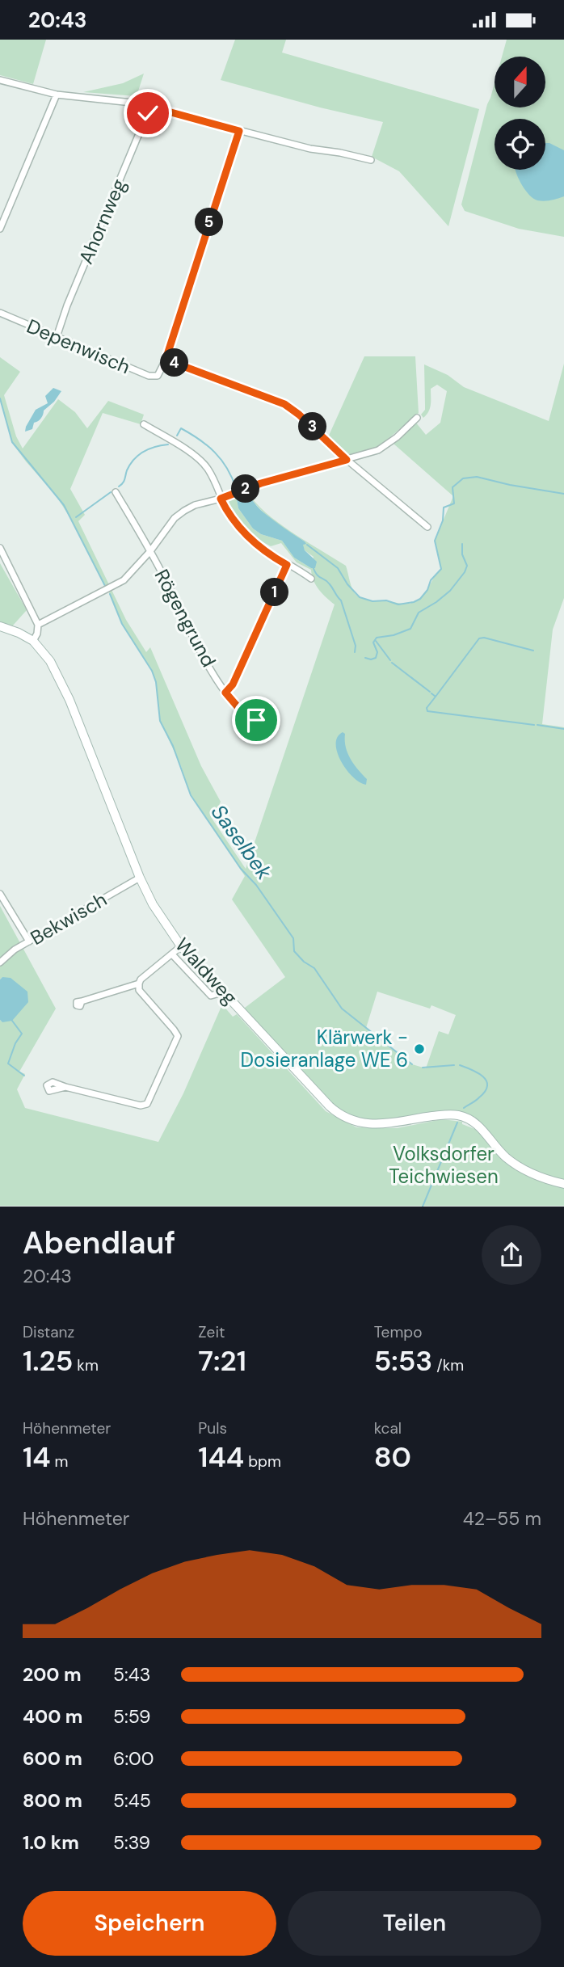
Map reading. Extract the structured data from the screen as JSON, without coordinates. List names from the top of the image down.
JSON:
{
  "streets": {
    "main road": ["Waldweg"],
    "street": [
      "Ahornweg",
      "Depenwisch",
      "Rögengrund",
      "Bekwisch"
    ]
  },
  "crossings": [
    ["Ahornweg", "Depenwisch"],
    ["Bekwisch", "Waldweg"]
  ],
  "water": ["Saselbek"],
  "parks": ["Volksdorfer Teichwiesen"],
  "places": ["Klärwerk - Dosieranlage WE 6"],
  "north": "top",
  "page": {
    "status": "20:43",
    "pins": [
      "5",
      "4",
      "3",
      "2",
      "1"
    ],
    "heading": ["Abendlauf", "20:43"],
    "stats": [
      ["Distanz", "1.25 km"],
      ["Zeit", "7:21"],
      ["Tempo", "5:53 /km"],
      ["Höhenmeter", "14 m"],
      ["Puls", "144 bpm"],
      ["kcal", "80"]
    ],
    "chart": ["Höhenmeter", "42–55 m"],
    "list": [
      {
        "name": "200 m",
        "note": "5:43"
      },
      {
        "name": "400 m",
        "note": "5:59"
      },
      {
        "name": "600 m",
        "note": "6:00"
      },
      {
        "name": "800 m",
        "note": "5:45"
      },
      {
        "name": "1.0 km",
        "note": "5:39"
      }
    ],
    "buttons": ["Speichern", "Teilen"]
  }
}
